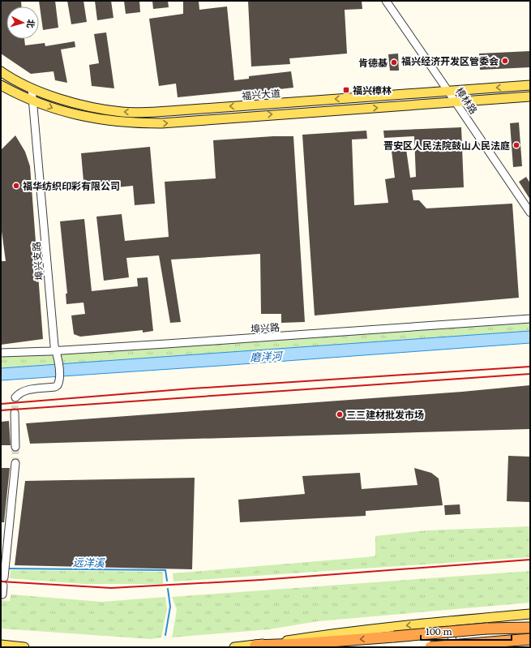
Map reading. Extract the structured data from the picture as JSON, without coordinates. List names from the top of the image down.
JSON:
{
  "streets": {
    "main road": ["福兴大道"],
    "street": ["樟林路", "埠兴支路", "埠兴路"]
  },
  "crossings": [
    ["福兴大道", "樟林路"],
    ["福兴大道", "埠兴支路"],
    ["埠兴支路", "埠兴路"]
  ],
  "water": ["磨洋河", "远洋溪"],
  "places": {
    "other": [
      "福兴经济开发区管委会",
      "肯德基",
      "晋安区人民法院鼓山人民法庭",
      "福华纺织印彩有限公司",
      "三三建材批发市场"
    ],
    "transit": ["福兴樟林"]
  },
  "scale_bar": "100 m",
  "north": "right"
}
